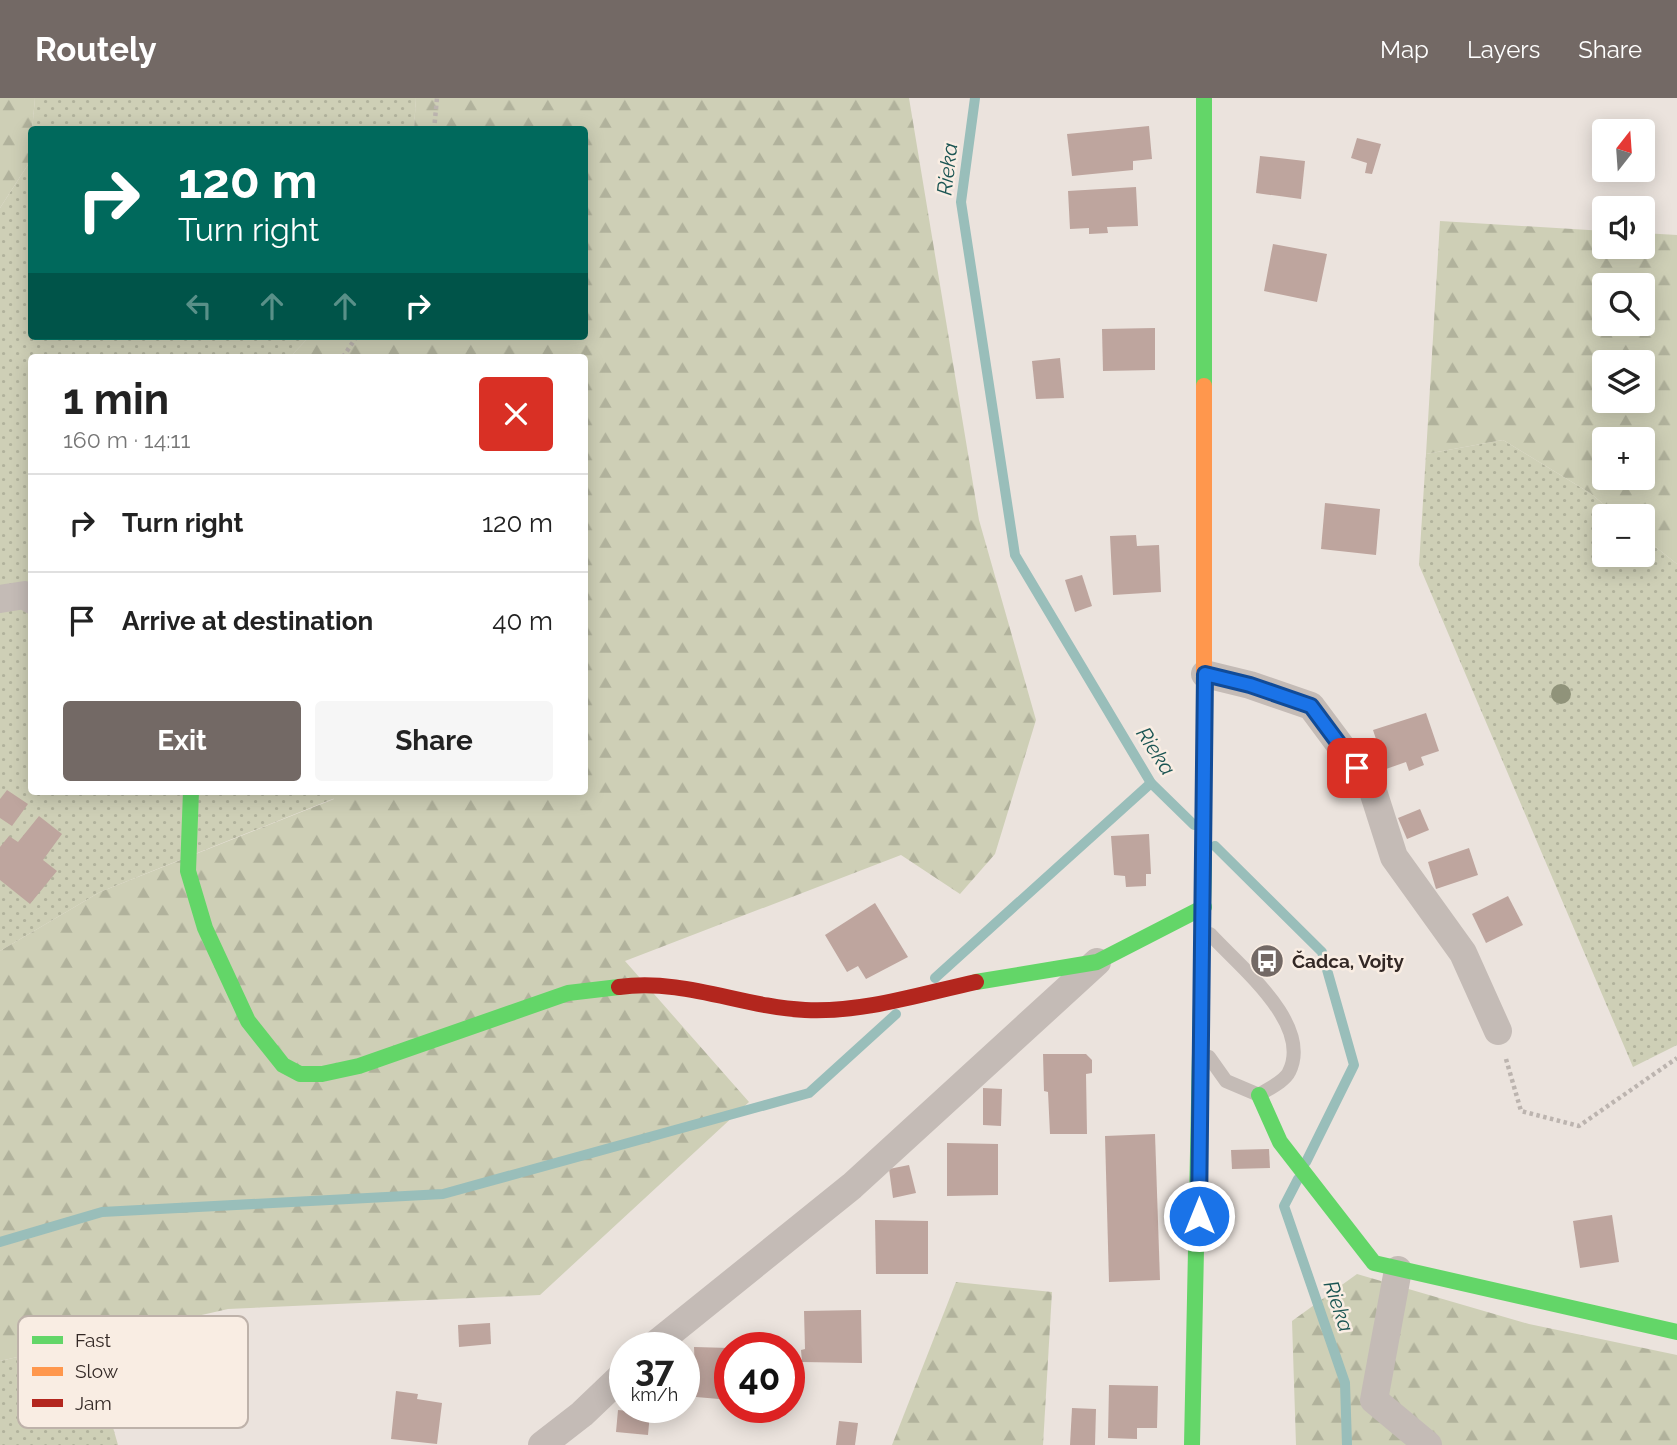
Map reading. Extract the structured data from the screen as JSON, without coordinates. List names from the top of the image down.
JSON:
{
  "water": ["Rieka"],
  "places": {
    "bus stop": ["Čadca, Vojty"]
  },
  "legend": ["Fast", "Slow", "Jam"],
  "north": "top",
  "page": {
    "header": "Routely",
    "nav": ["Map", "Layers", "Share"],
    "map_buttons": ["+", "−"],
    "turn": ["120 m", "Turn right"],
    "heading": ["1 min", "160 m · 14:11"],
    "list": [
      {
        "name": "Turn right",
        "value": "120 m"
      },
      {
        "name": "Arrive at destination",
        "value": "40 m"
      }
    ],
    "buttons": ["Exit", "Share"],
    "speed": "37 km/h",
    "limit": "40"
  }
}
